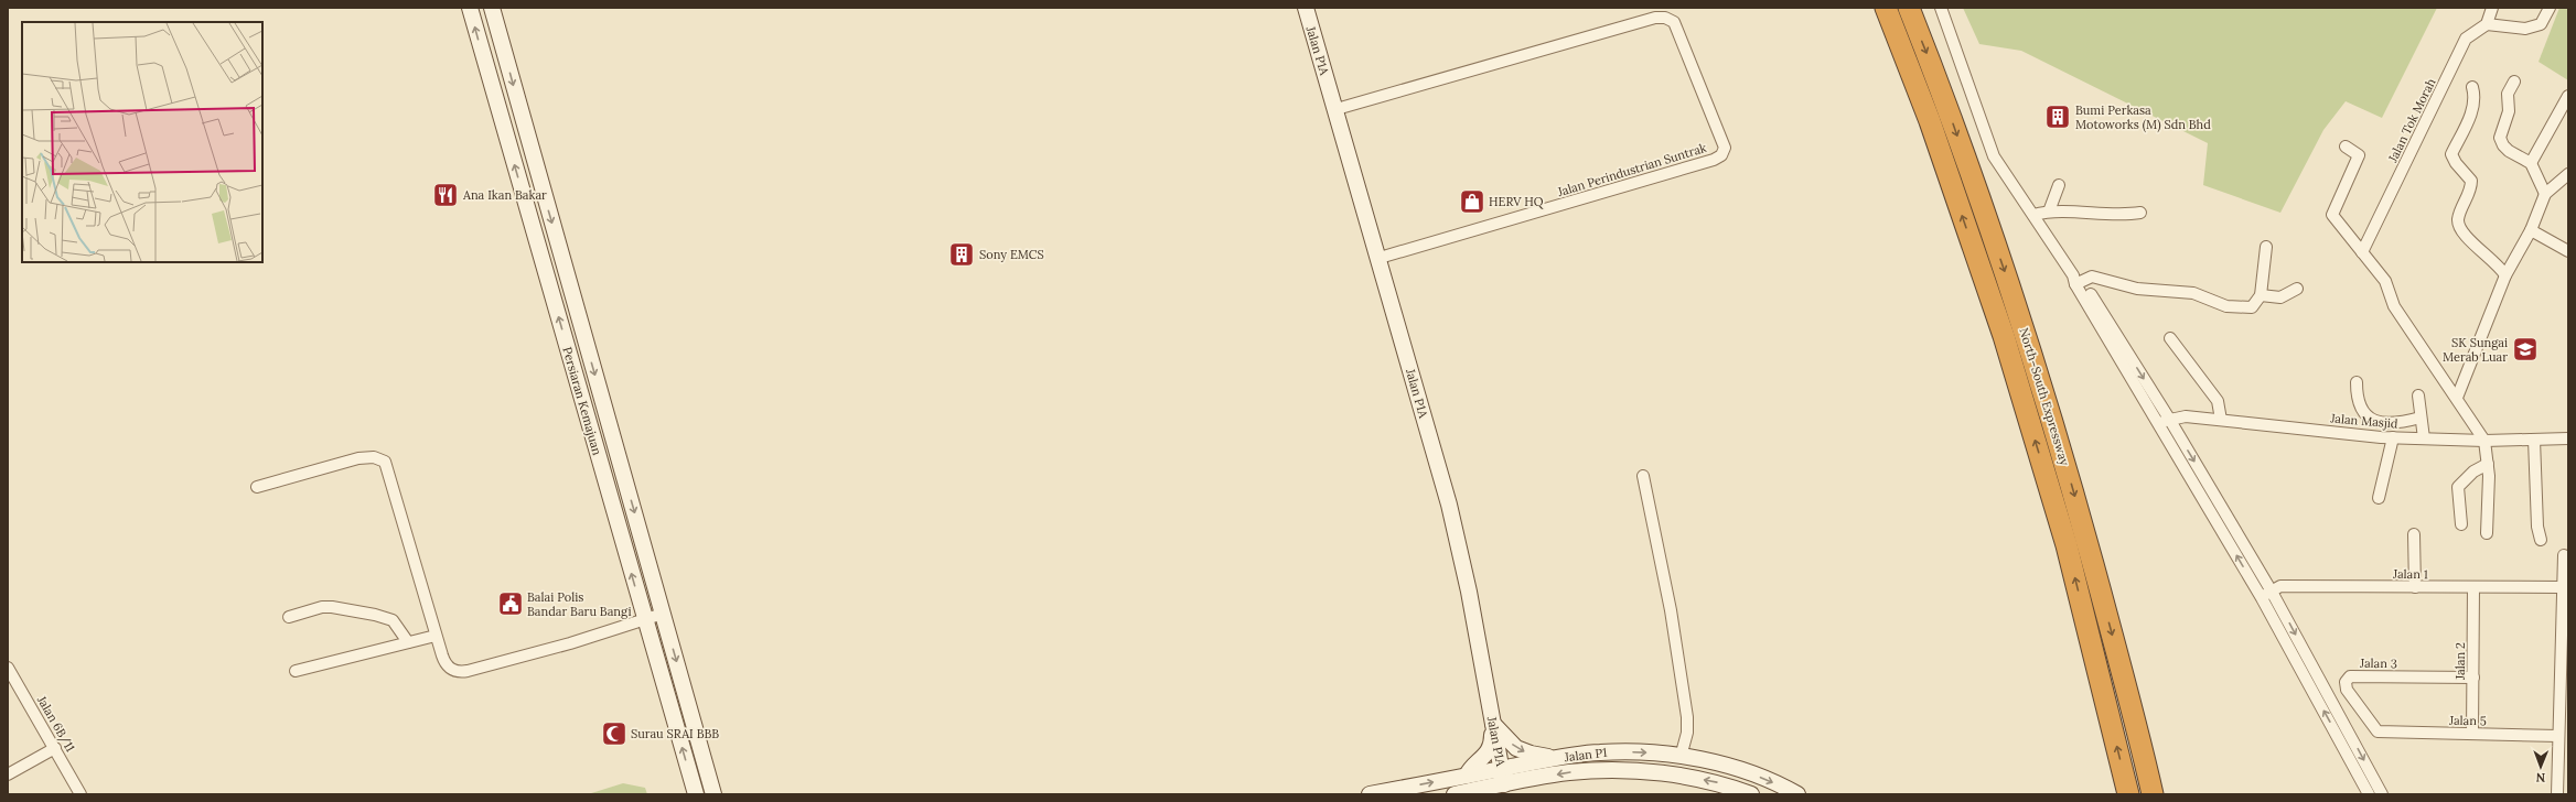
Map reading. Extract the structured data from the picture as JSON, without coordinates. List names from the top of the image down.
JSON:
{
  "streets": {
    "highway": ["North–South Expressway"],
    "main road": ["Jalan P1A", "Persiaran Kemajuan", "Jalan P1"],
    "street": [
      "Jalan Tok Morah",
      "Jalan Perindustrian Suntrak",
      "Jalan Masjid",
      "Jalan 1",
      "Jalan 2",
      "Jalan 3",
      "Jalan 5",
      "Jalan 6B/11"
    ]
  },
  "crossings": [
    ["Jalan P1A", "Jalan Perindustrian Suntrak"],
    ["Jalan P1A", "Jalan P1"],
    ["Jalan 1", "Jalan 2"],
    ["Jalan 2", "Jalan 3"],
    ["Jalan 2", "Jalan 5"],
    ["Jalan 3", "Jalan 5"]
  ],
  "places": {
    "building": ["Bumi Perkasa Motoworks (M) Sdn Bhd", "Sony EMCS"],
    "restaurant": ["Ana Ikan Bakar"],
    "shop": ["HERV HQ"],
    "school or university": ["SK Sungai Merab Luar"],
    "public building": ["Balai Polis Bandar Baru Bangi"],
    "mosque": ["Surau SRAI BBB"]
  },
  "north": "bottom"
}
